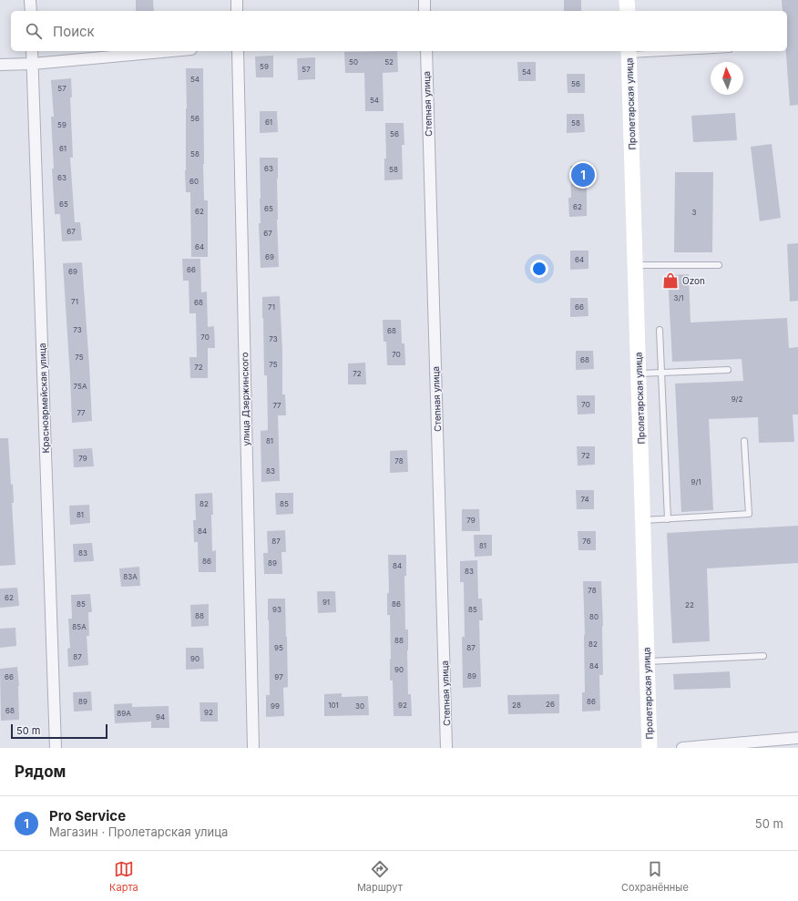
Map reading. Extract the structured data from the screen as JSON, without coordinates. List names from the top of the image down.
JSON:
{
  "streets": {
    "main road": ["Пролетарская улица"],
    "street": ["Степная улица", "Красноармейская улица", "улица Дзержинского"]
  },
  "places": {
    "shop": ["Ozon"]
  },
  "house_numbers": [
    "50",
    "52",
    "59",
    "57",
    "54",
    "54",
    "56",
    "57",
    "54",
    "56",
    "61",
    "58",
    "59",
    "56",
    "61",
    "58",
    "63",
    "58",
    "63",
    "60",
    "65",
    "62",
    "65",
    "62",
    "3",
    "67",
    "67",
    "64",
    "69",
    "64",
    "66",
    "69",
    "3/1",
    "71",
    "68",
    "71",
    "66",
    "73",
    "68",
    "70",
    "73",
    "70",
    "75",
    "68",
    "75",
    "72",
    "72",
    "75А",
    "9/2",
    "70",
    "77",
    "77",
    "81",
    "72",
    "79",
    "78",
    "83",
    "9/1",
    "74",
    "82",
    "85",
    "81",
    "79",
    "84",
    "87",
    "76",
    "81",
    "83",
    "86",
    "89",
    "84",
    "83",
    "83А",
    "78",
    "62",
    "91",
    "85",
    "86",
    "22",
    "93",
    "85",
    "88",
    "80",
    "85А",
    "88",
    "82",
    "95",
    "87",
    "87",
    "90",
    "84",
    "90",
    "89",
    "66",
    "97",
    "89",
    "86",
    "26",
    "101",
    "92",
    "28",
    "99",
    "30",
    "68",
    "92",
    "89А",
    "94"
  ],
  "scale_bar": "50 m",
  "north": "top",
  "page": {
    "search": "Поиск",
    "pins": "1",
    "scale": "50 m",
    "heading": "Рядом",
    "list": [
      {
        "mark": "1",
        "name": "Pro Service",
        "note": "Магазин · Пролетарская улица",
        "value": "50 m"
      }
    ],
    "nav": ["Карта", "Маршрут", "Сохранённые"]
  }
}
